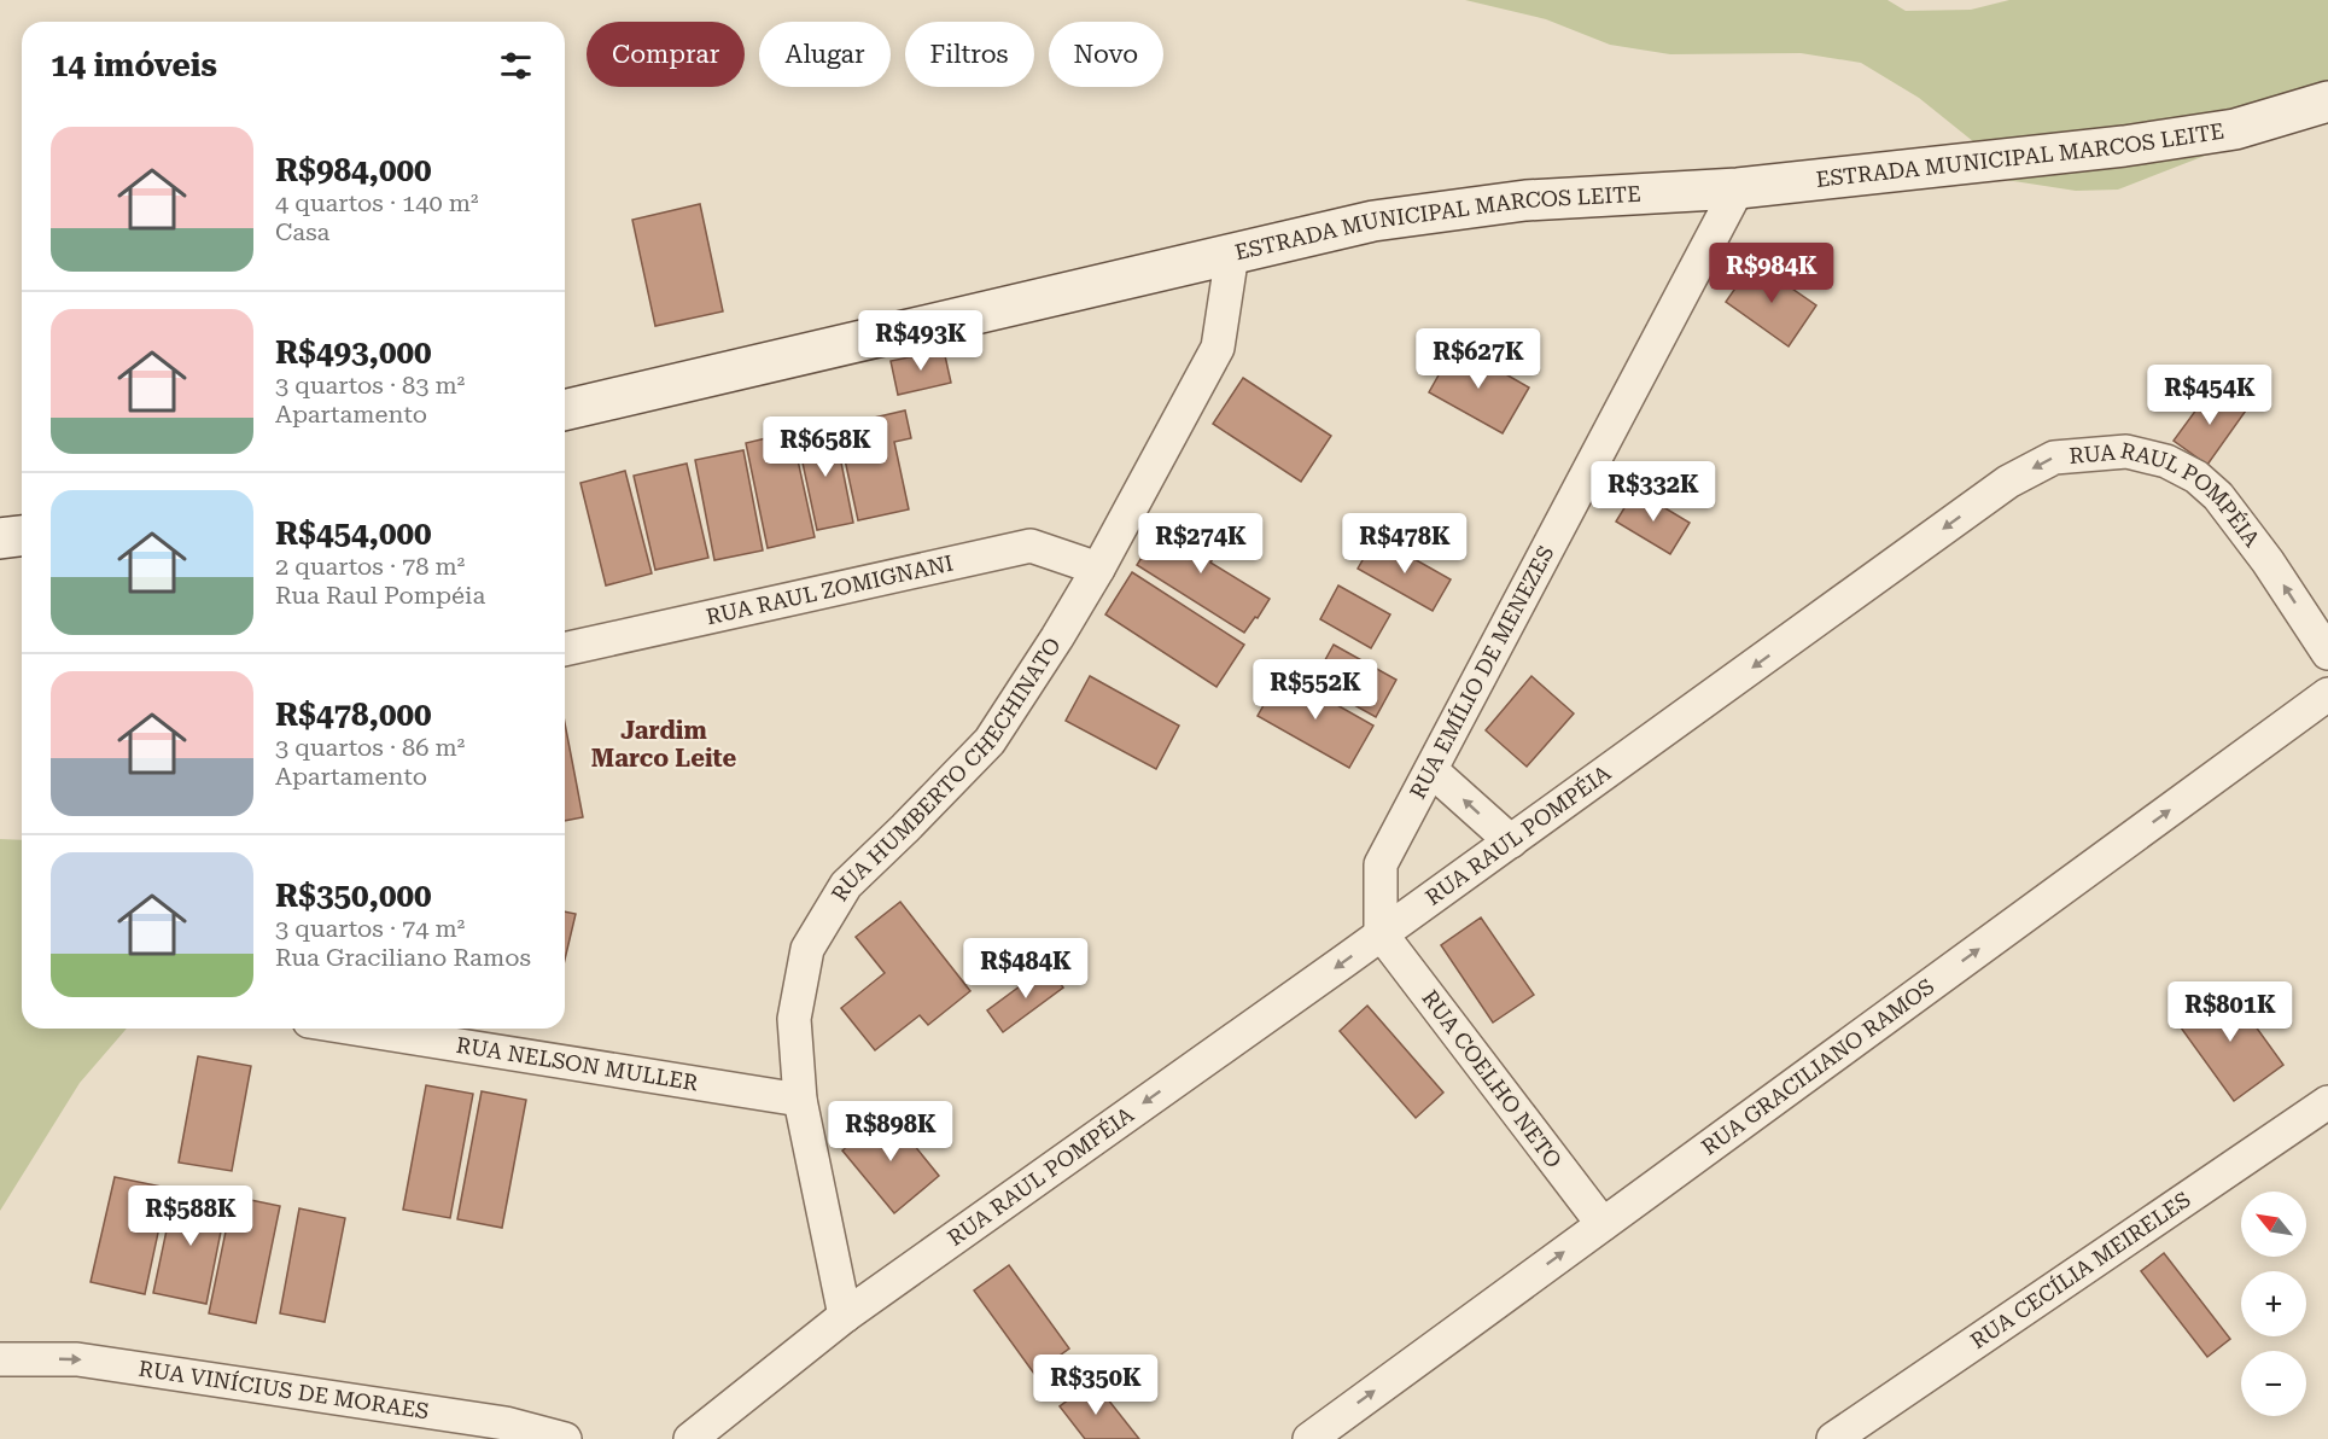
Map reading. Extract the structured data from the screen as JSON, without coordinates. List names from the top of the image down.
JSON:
{
  "streets": {
    "street": [
      "ESTRADA MUNICIPAL MARCOS LEITE",
      "RUA RAUL POMPÉIA",
      "RUA RAUL ZOMIGNANI",
      "RUA EMÍLIO DE MENEZES",
      "RUA HUMBERTO CHECHINATO",
      "RUA NELSON MULLER",
      "RUA GRACILIANO RAMOS",
      "RUA COELHO NETO",
      "RUA CECÍLIA MEIRELES",
      "RUA VINÍCIUS DE MORAES"
    ]
  },
  "crossings": [
    ["ESTRADA MUNICIPAL MARCOS LEITE", "RUA EMÍLIO DE MENEZES"],
    ["ESTRADA MUNICIPAL MARCOS LEITE", "RUA HUMBERTO CHECHINATO"],
    ["RUA RAUL POMPÉIA", "RUA EMÍLIO DE MENEZES"],
    ["RUA RAUL POMPÉIA", "RUA HUMBERTO CHECHINATO"],
    ["RUA RAUL POMPÉIA", "RUA COELHO NETO"],
    ["RUA RAUL ZOMIGNANI", "RUA HUMBERTO CHECHINATO"],
    ["RUA EMÍLIO DE MENEZES", "RUA COELHO NETO"],
    ["RUA HUMBERTO CHECHINATO", "RUA NELSON MULLER"],
    ["RUA GRACILIANO RAMOS", "RUA COELHO NETO"]
  ],
  "one_way": ["RUA RAUL POMPÉIA", "RUA GRACILIANO RAMOS", "RUA VINÍCIUS DE MORAES"],
  "districts": ["Jardim Marco Leite"],
  "north": "top left",
  "page": {
    "chip": [
      "Comprar",
      "Alugar",
      "Filtros",
      "Novo"
    ],
    "heading": "14 imóveis",
    "list": [
      {
        "name": "R$984,000",
        "note": "4 quartos · 140 m² · Casa"
      },
      {
        "name": "R$493,000",
        "note": "3 quartos · 83 m² · Apartamento"
      },
      {
        "name": "R$454,000",
        "note": "2 quartos · 78 m² · Rua Raul Pompéia"
      },
      {
        "name": "R$478,000",
        "note": "3 quartos · 86 m² · Apartamento"
      },
      {
        "name": "R$350,000",
        "note": "3 quartos · 74 m² · Rua Graciliano Ramos"
      }
    ],
    "price": [
      "R$984K",
      "R$493K",
      "R$627K",
      "R$454K",
      "R$658K",
      "R$332K",
      "R$274K",
      "R$478K",
      "R$552K",
      "R$484K",
      "R$801K",
      "R$898K",
      "R$588K",
      "R$350K"
    ],
    "map_buttons": ["+", "−"]
  }
}
